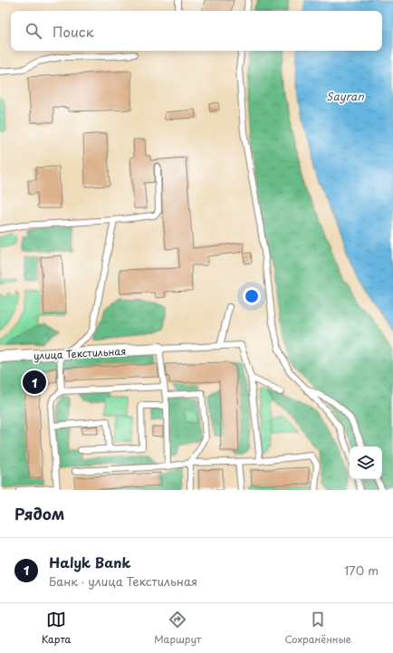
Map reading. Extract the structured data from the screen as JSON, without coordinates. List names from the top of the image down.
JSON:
{
  "streets": {
    "street": ["улица Текстильная"]
  },
  "water": ["Sayran"],
  "page": {
    "search": "Поиск",
    "pins": "1",
    "heading": "Рядом",
    "list": [
      {
        "mark": "1",
        "name": "Halyk Bank",
        "note": "Банк · улица Текстильная",
        "value": "170 m"
      }
    ],
    "nav": ["Карта", "Маршрут", "Сохранённые"]
  }
}
